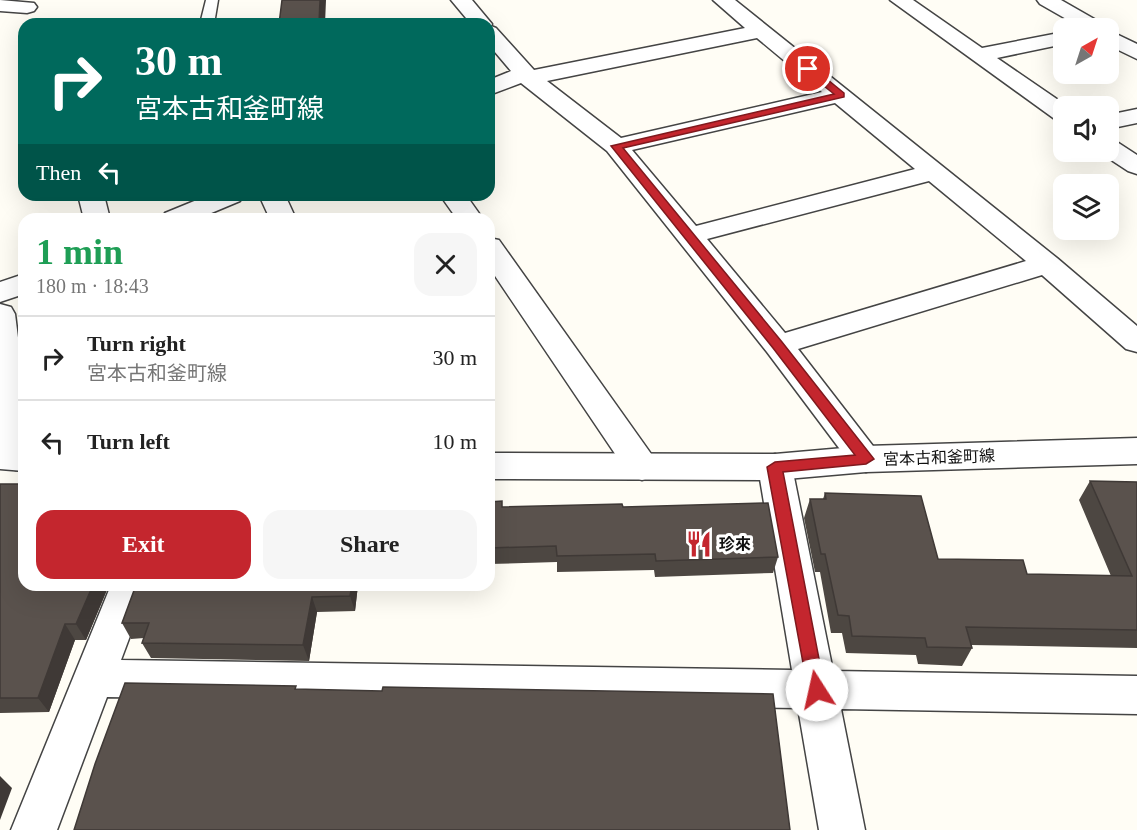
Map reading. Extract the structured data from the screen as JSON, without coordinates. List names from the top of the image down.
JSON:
{
  "streets": {
    "street": ["宮本古和釜町線"]
  },
  "places": {
    "restaurant": ["珍來"]
  },
  "north": "top right",
  "page": {
    "turn": ["30 m", "宮本古和釜町線"],
    "then": "Then",
    "heading": ["1 min", "180 m · 18:43"],
    "list": [
      {
        "name": "Turn right",
        "note": "宮本古和釜町線",
        "value": "30 m"
      },
      {
        "name": "Turn left",
        "value": "10 m"
      }
    ],
    "buttons": ["Exit", "Share"]
  }
}
